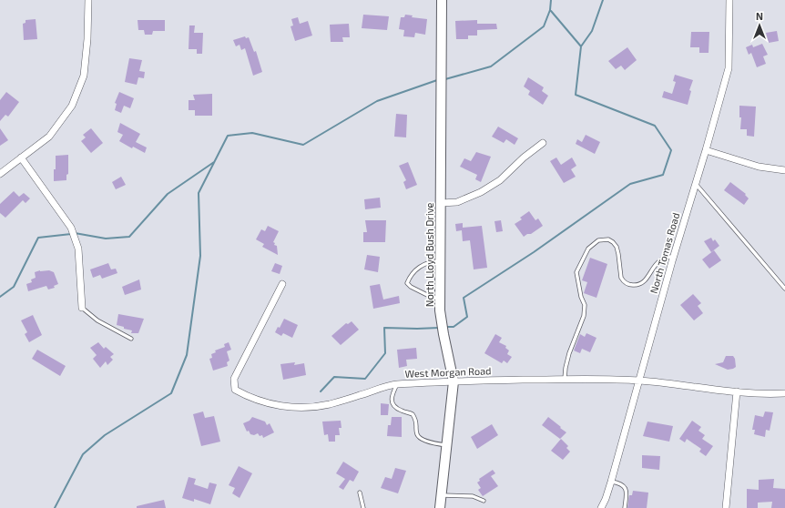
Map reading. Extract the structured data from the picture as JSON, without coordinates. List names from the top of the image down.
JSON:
{
  "streets": {
    "street": ["North Tomas Road", "North Lloyd Bush Drive", "West Morgan Road"]
  },
  "crossings": [
    ["North Tomas Road", "West Morgan Road"],
    ["North Lloyd Bush Drive", "West Morgan Road"]
  ],
  "north": "top"
}
